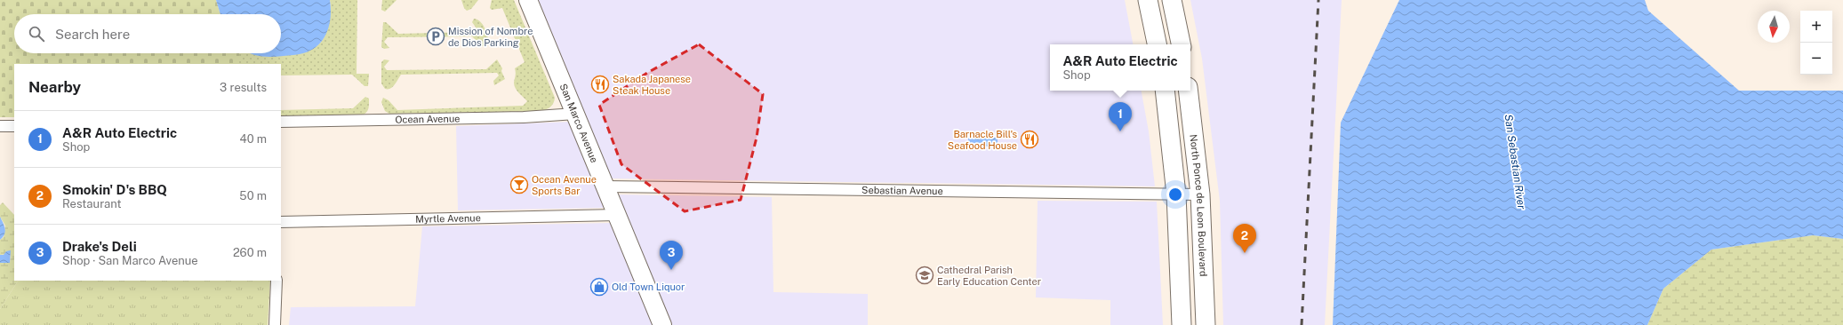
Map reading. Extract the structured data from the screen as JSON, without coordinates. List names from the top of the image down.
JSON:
{
  "streets": {
    "highway": ["North Ponce de Leon Boulevard"],
    "main road": ["San Marco Avenue"],
    "street": ["Ocean Avenue", "Sebastian Avenue", "Myrtle Avenue"]
  },
  "crossings": [
    ["Ocean Avenue", "San Marco Avenue"],
    ["San Marco Avenue", "Sebastian Avenue"],
    ["San Marco Avenue", "Myrtle Avenue"],
    ["Sebastian Avenue", "North Ponce de Leon Boulevard"]
  ],
  "water": ["San Sebastian River"],
  "places": {
    "parking": ["Mission of Nombre de Dios Parking"],
    "restaurant": ["Sakada Japanese Steak House", "Barnacle Bill's Seafood House"],
    "bar": ["Ocean Avenue Sports Bar"],
    "school or university": ["Cathedral Parish Early Education Center"],
    "shop": ["Old Town Liquor"]
  },
  "north": "bottom",
  "page": {
    "map_buttons": ["+", "−"],
    "search": "Search here",
    "popup": ["A&R Auto Electric", "Shop"],
    "heading": ["Nearby", "3 results"],
    "pins": ["1", "2", "3"],
    "list": [
      {
        "mark": "1",
        "name": "A&R Auto Electric",
        "note": "Shop",
        "value": "40 m"
      },
      {
        "mark": "2",
        "name": "Smokin' D's BBQ",
        "note": "Restaurant",
        "value": "50 m"
      },
      {
        "mark": "3",
        "name": "Drake's Deli",
        "note": "Shop · San Marco Avenue",
        "value": "260 m"
      }
    ]
  }
}
